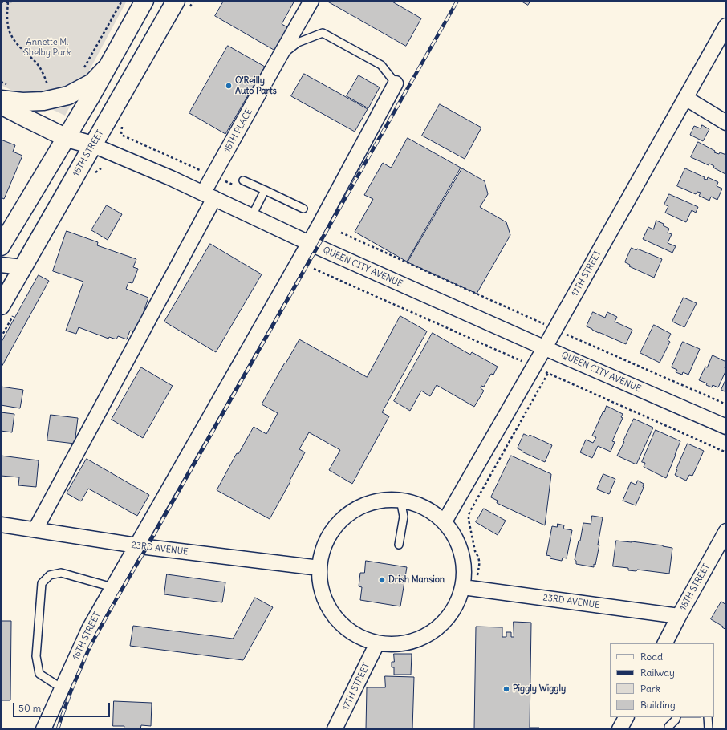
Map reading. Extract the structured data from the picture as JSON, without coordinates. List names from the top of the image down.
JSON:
{
  "streets": {
    "main road": ["15TH STREET", "QUEEN CITY AVENUE"],
    "street": [
      "15TH PLACE",
      "17TH STREET",
      "23RD AVENUE",
      "18TH STREET",
      "16TH STREET"
    ]
  },
  "crossings": [
    ["15TH PLACE", "QUEEN CITY AVENUE"],
    ["15TH PLACE", "23RD AVENUE"],
    ["15TH STREET", "QUEEN CITY AVENUE"],
    ["QUEEN CITY AVENUE", "17TH STREET"],
    ["QUEEN CITY AVENUE", "16TH STREET"],
    ["23RD AVENUE", "18TH STREET"],
    ["23RD AVENUE", "16TH STREET"]
  ],
  "parks": ["Annette M. Shelby Park"],
  "places": ["O'Reilly Auto Parts", "Drish Mansion", "Piggly Wiggly"],
  "legend": [
    "Road",
    "Railway",
    "Park",
    "Building"
  ],
  "scale_bar": "50 m"
}
